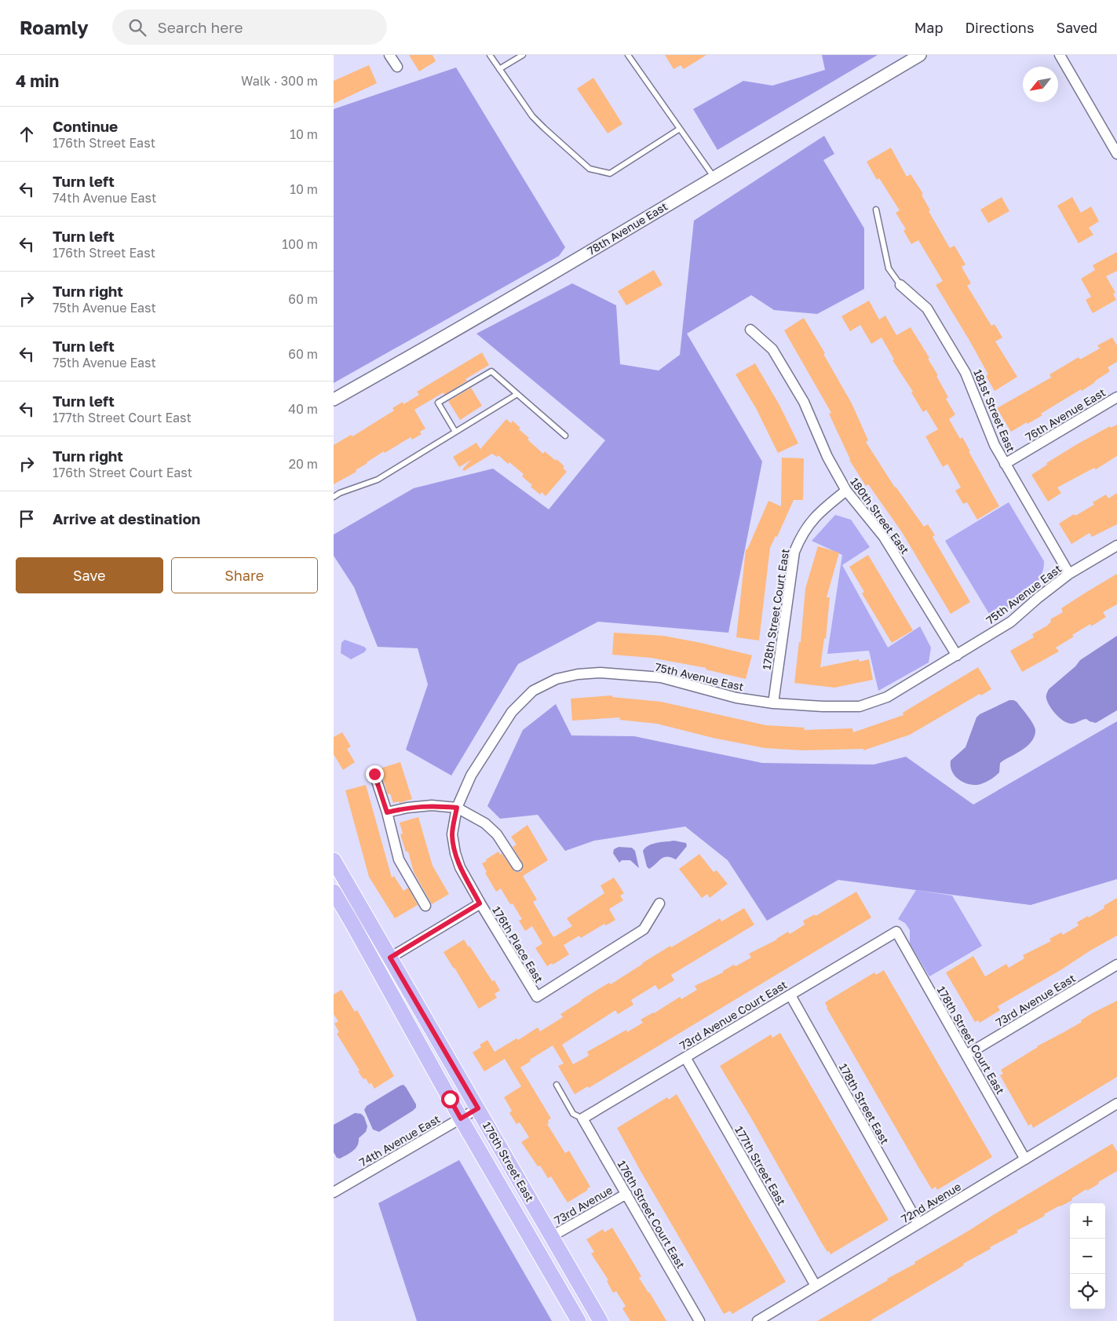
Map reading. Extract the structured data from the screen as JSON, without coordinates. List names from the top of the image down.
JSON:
{
  "streets": {
    "main road": ["176th Street East"],
    "street": [
      "78th Avenue East",
      "181st Street East",
      "76th Avenue East",
      "180th Street East",
      "75th Avenue East",
      "178th Street Court East",
      "176th Place East",
      "73rd Avenue East",
      "73rd Avenue Court East",
      "178th Street East",
      "74th Avenue East",
      "177th Street East",
      "72nd Avenue",
      "73rd Avenue",
      "176th Street Court East"
    ]
  },
  "crossings": [
    ["181st Street East", "76th Avenue East"],
    ["181st Street East", "75th Avenue East"],
    ["180th Street East", "75th Avenue East"],
    ["180th Street East", "178th Street Court East"],
    ["75th Avenue East", "178th Street Court East"],
    ["75th Avenue East", "176th Place East"],
    ["178th Street Court East", "73rd Avenue East"],
    ["178th Street Court East", "73rd Avenue Court East"],
    ["178th Street Court East", "72nd Avenue"],
    ["73rd Avenue Court East", "178th Street East"],
    ["73rd Avenue Court East", "177th Street East"],
    ["73rd Avenue Court East", "176th Street Court East"],
    ["178th Street East", "72nd Avenue"],
    ["74th Avenue East", "176th Street East"],
    ["176th Street East", "73rd Avenue"],
    ["177th Street East", "72nd Avenue"],
    ["73rd Avenue", "176th Street Court East"]
  ],
  "north": "bottom left",
  "page": {
    "header": "Roamly",
    "search": "Search here",
    "nav": ["Map", "Directions", "Saved"],
    "heading": ["4 min", "Walk · 300 m"],
    "list": [
      ["Continue", "176th Street East", "10 m"],
      ["Turn left", "74th Avenue East", "10 m"],
      ["Turn left", "176th Street East", "100 m"],
      ["Turn right", "75th Avenue East", "60 m"],
      ["Turn left", "75th Avenue East", "60 m"],
      ["Turn left", "177th Street Court East", "40 m"],
      ["Turn right", "176th Street Court East", "20 m"],
      "Arrive at destination"
    ],
    "buttons": ["Save", "Share"],
    "map_buttons": ["+", "−"]
  }
}
